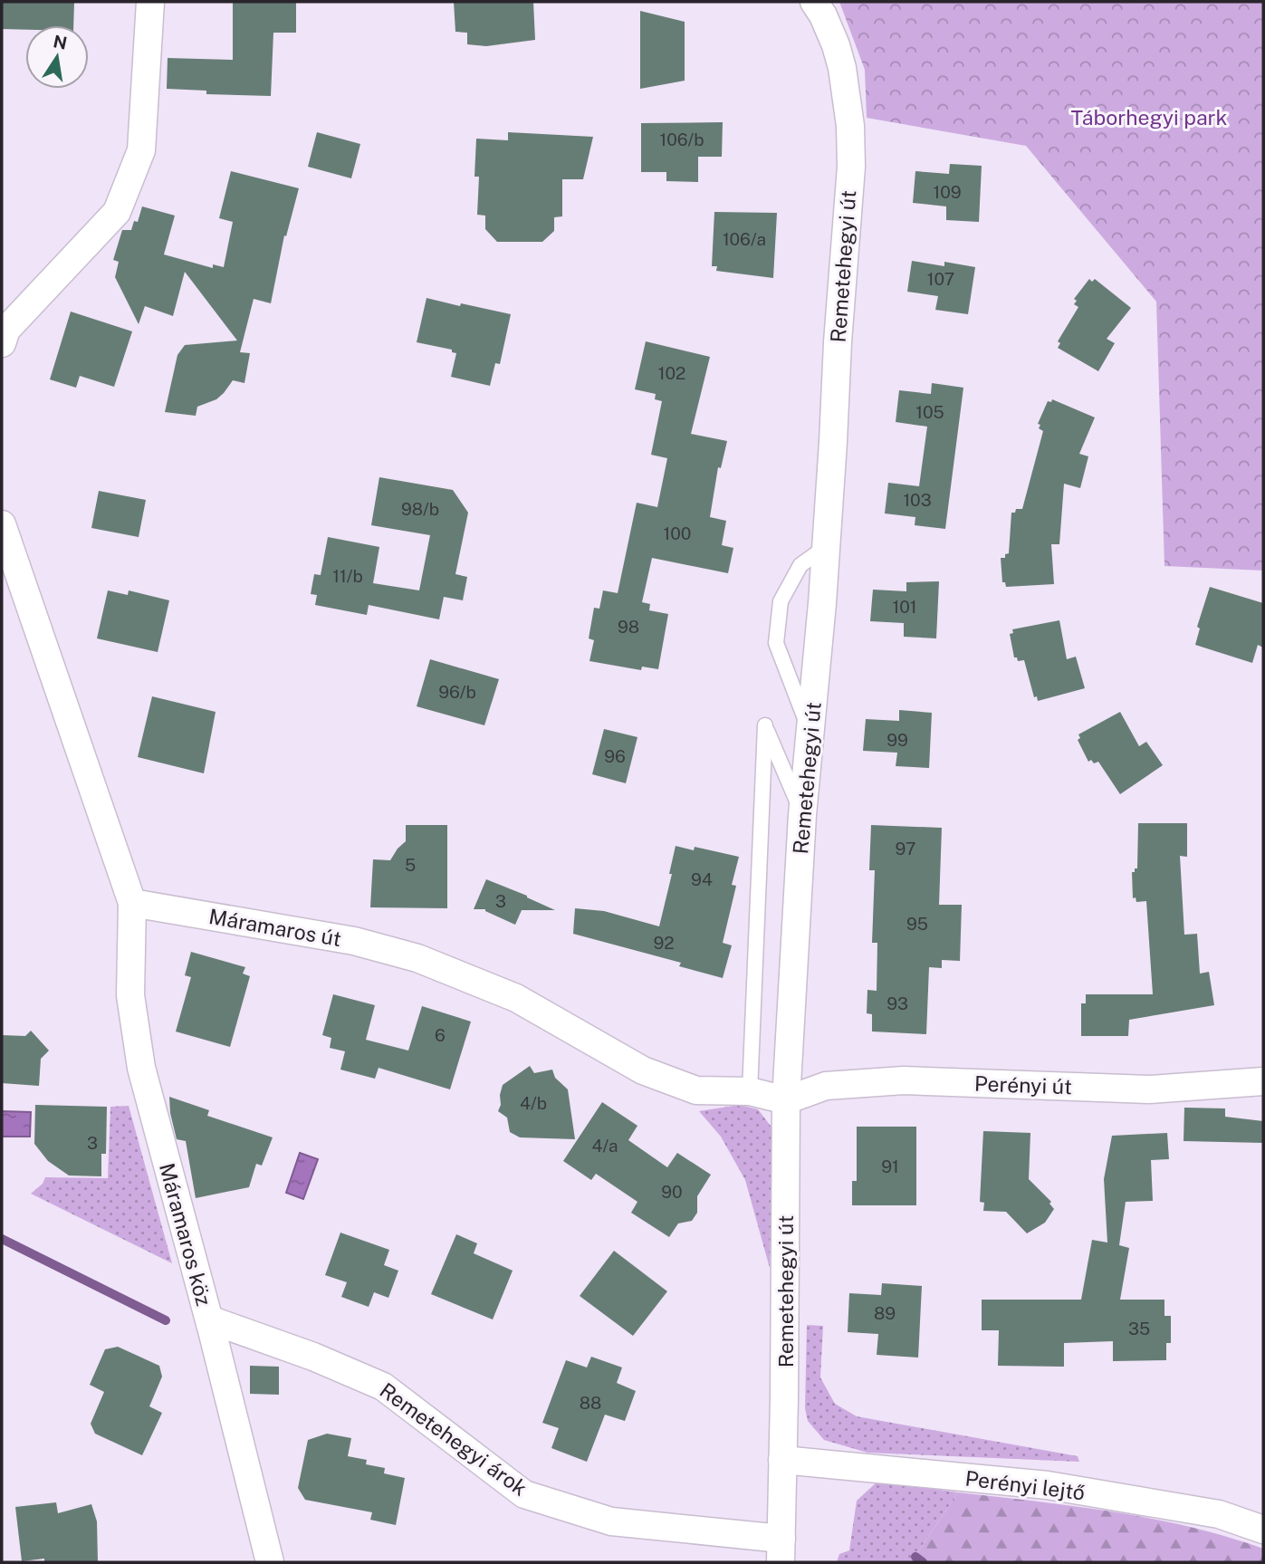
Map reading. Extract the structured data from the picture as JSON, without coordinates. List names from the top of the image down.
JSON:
{
  "streets": {
    "street": [
      "Remetehegyi út",
      "Máramaros út",
      "Perényi út",
      "Máramaros köz",
      "Remetehegyi árok",
      "Perényi lejtő"
    ]
  },
  "crossings": [
    ["Remetehegyi út", "Máramaros út"],
    ["Remetehegyi út", "Perényi út"],
    ["Remetehegyi út", "Remetehegyi árok"],
    ["Remetehegyi út", "Perényi lejtő"],
    ["Máramaros út", "Perényi út"],
    ["Máramaros út", "Máramaros köz"],
    ["Máramaros köz", "Remetehegyi árok"]
  ],
  "parks": ["Táborhegyi park"],
  "house_numbers": [
    "106/b",
    "109",
    "106/a",
    "107",
    "102",
    "105",
    "103",
    "98/b",
    "100",
    "11/b",
    "101",
    "98",
    "96/b",
    "99",
    "96",
    "97",
    "5",
    "94",
    "3",
    "95",
    "92",
    "93",
    "6",
    "4/b",
    "3",
    "4/a",
    "91",
    "90",
    "89",
    "35",
    "88"
  ],
  "north": "top"
}
